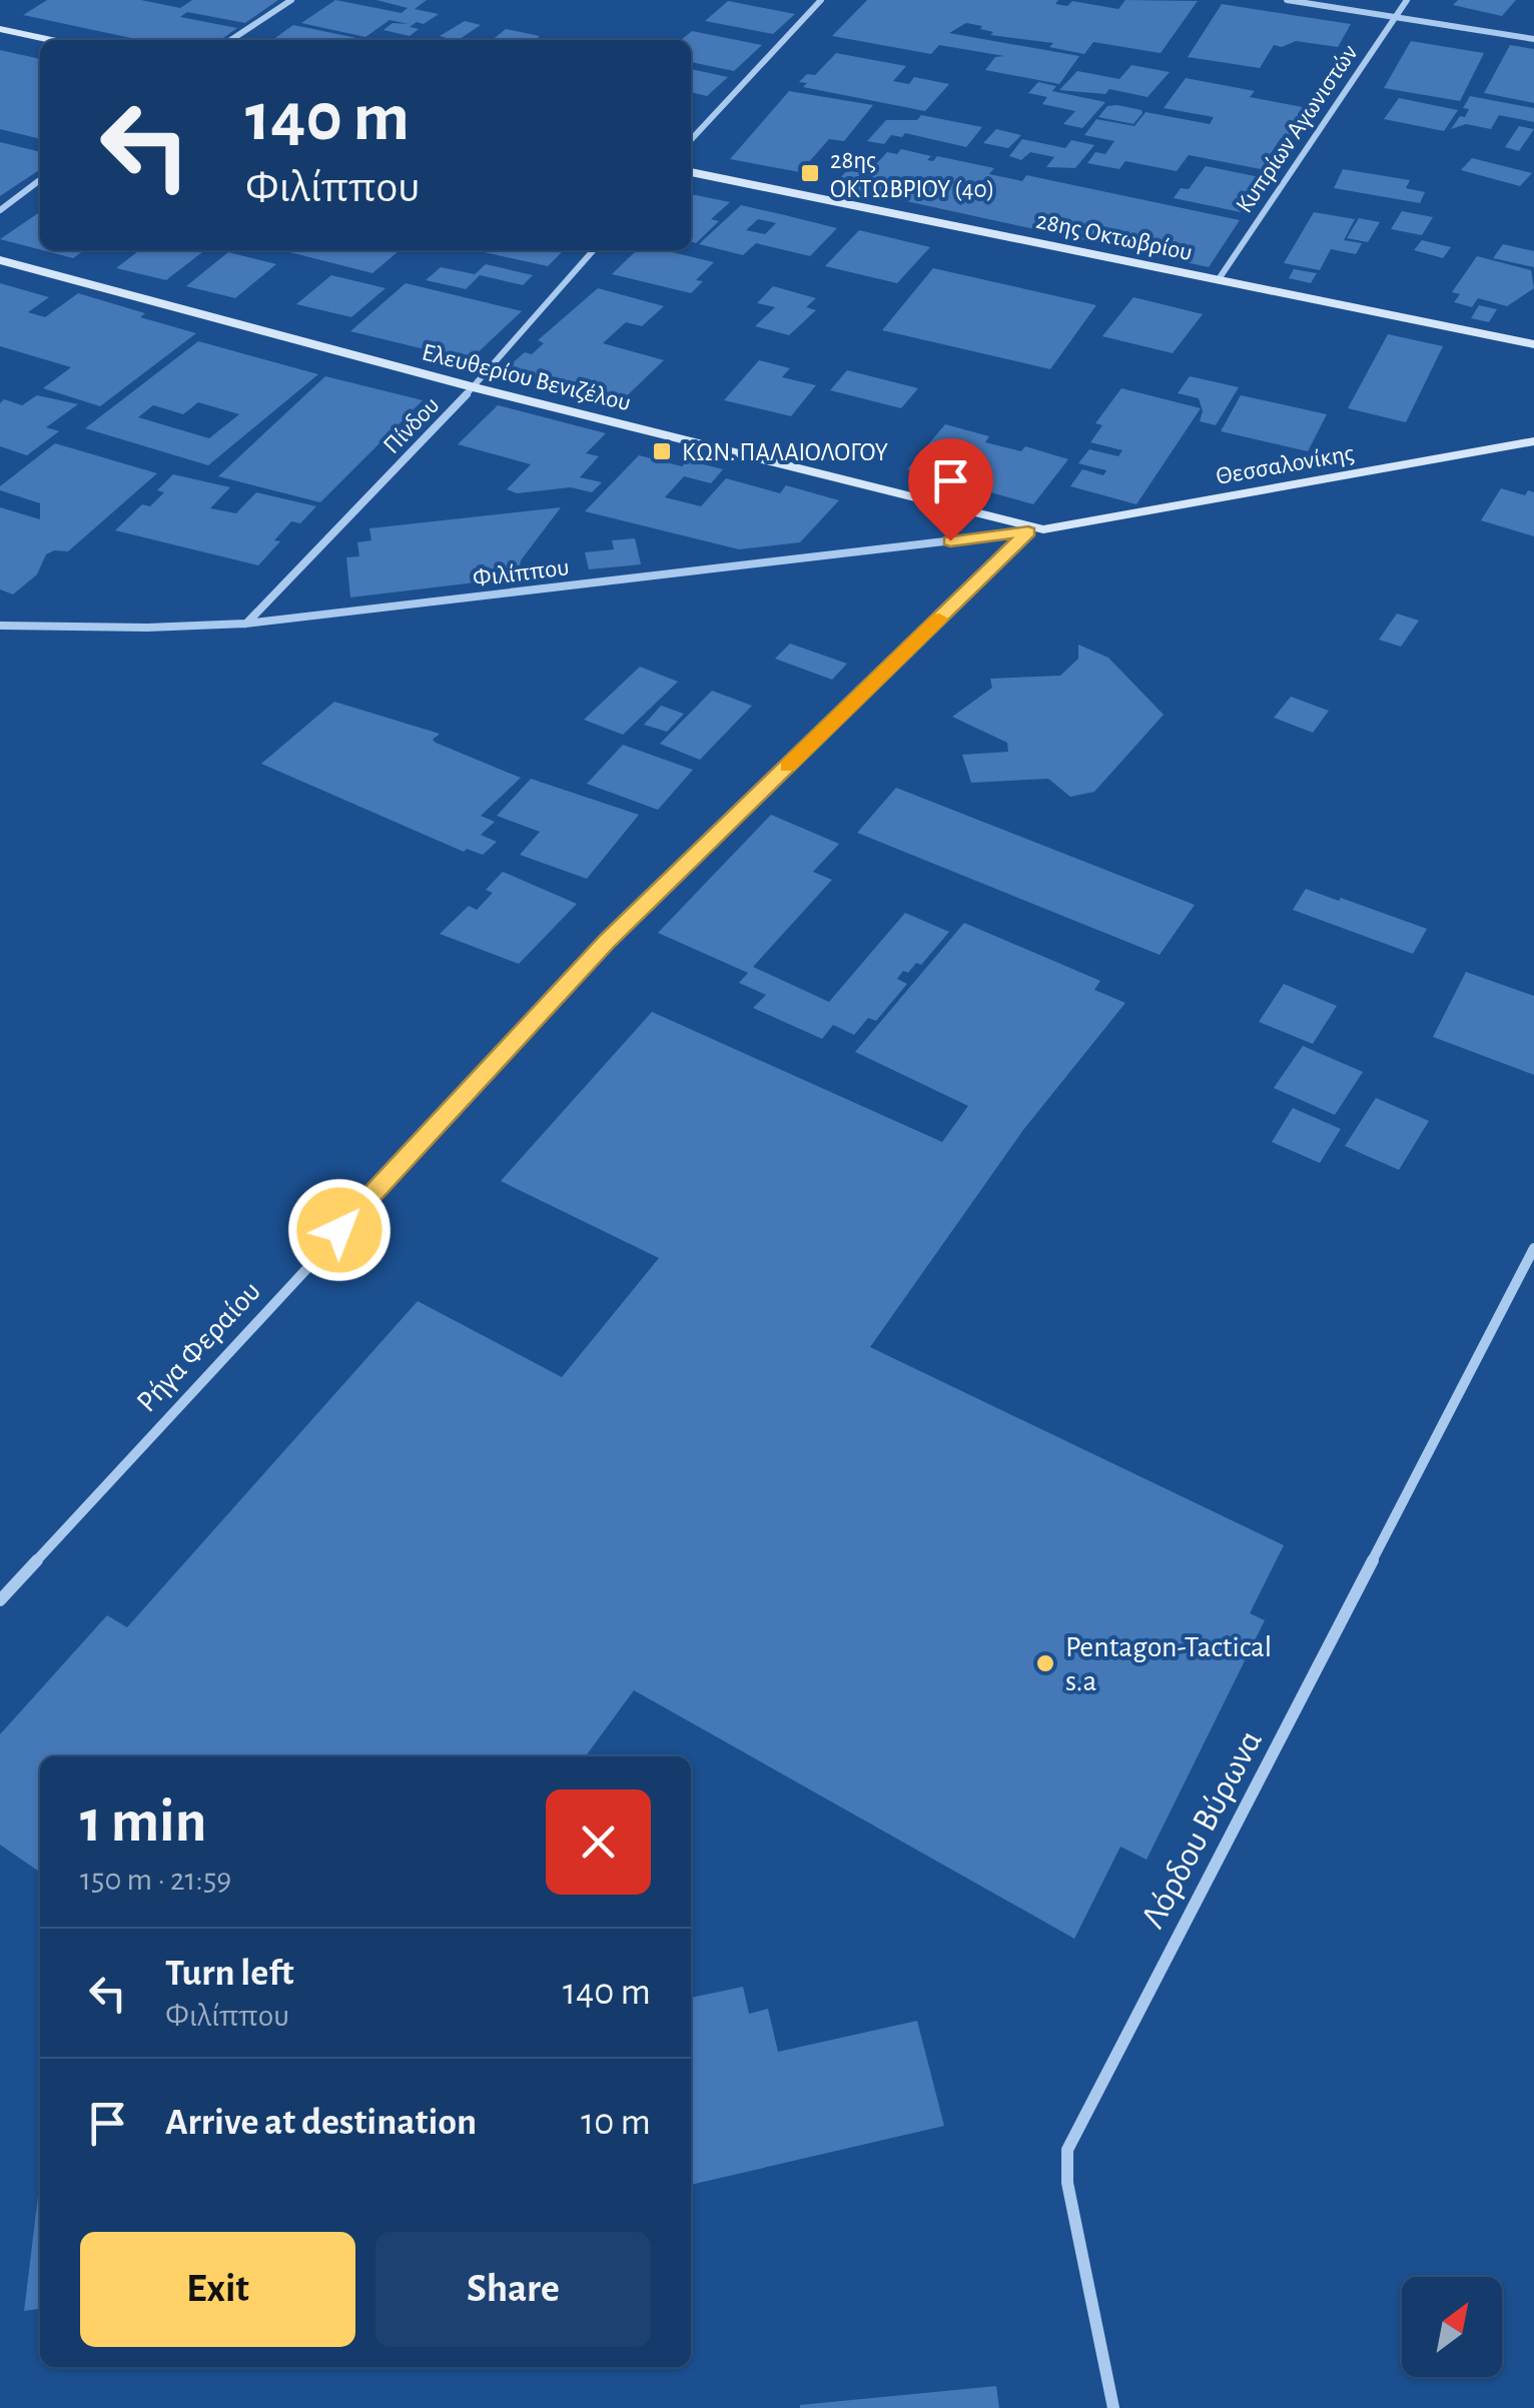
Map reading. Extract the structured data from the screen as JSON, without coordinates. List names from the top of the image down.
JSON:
{
  "streets": {
    "main road": ["28ης Οκτωβρίου", "Ελευθερίου Βενιζέλου", "Θεσσαλονίκης"],
    "street": [
      "Κυπρίων Αγωνιστών",
      "Πίνδου",
      "Φιλίππου",
      "Ρήγα Φεραίου",
      "Λόρδου Βύρωνα"
    ]
  },
  "crossings": [
    ["Κυπρίων Αγωνιστών", "28ης Οκτωβρίου"],
    ["Ελευθερίου Βενιζέλου", "Πίνδου"],
    ["Ελευθερίου Βενιζέλου", "Θεσσαλονίκης"],
    ["Ελευθερίου Βενιζέλου", "Φιλίππου"],
    ["Ελευθερίου Βενιζέλου", "Ρήγα Φεραίου"],
    ["Πίνδου", "Φιλίππου"],
    ["Θεσσαλονίκης", "Φιλίππου"],
    ["Θεσσαλονίκης", "Ρήγα Φεραίου"],
    ["Φιλίππου", "Ρήγα Φεραίου"]
  ],
  "places": {
    "transit": ["28ης ΟΚΤΩΒΡΙΟΥ (40)", "ΚΩΝ. ΠΑΛΑΙΟΛΟΓΟΥ"],
    "other": ["Pentagon-Tactical s.a"]
  },
  "north": "top right",
  "page": {
    "turn": ["140 m", "Φιλίππου"],
    "heading": ["1 min", "150 m · 21:59"],
    "list": [
      {
        "name": "Turn left",
        "note": "Φιλίππου",
        "value": "140 m"
      },
      {
        "name": "Arrive at destination",
        "value": "10 m"
      }
    ],
    "buttons": ["Exit", "Share"]
  }
}
